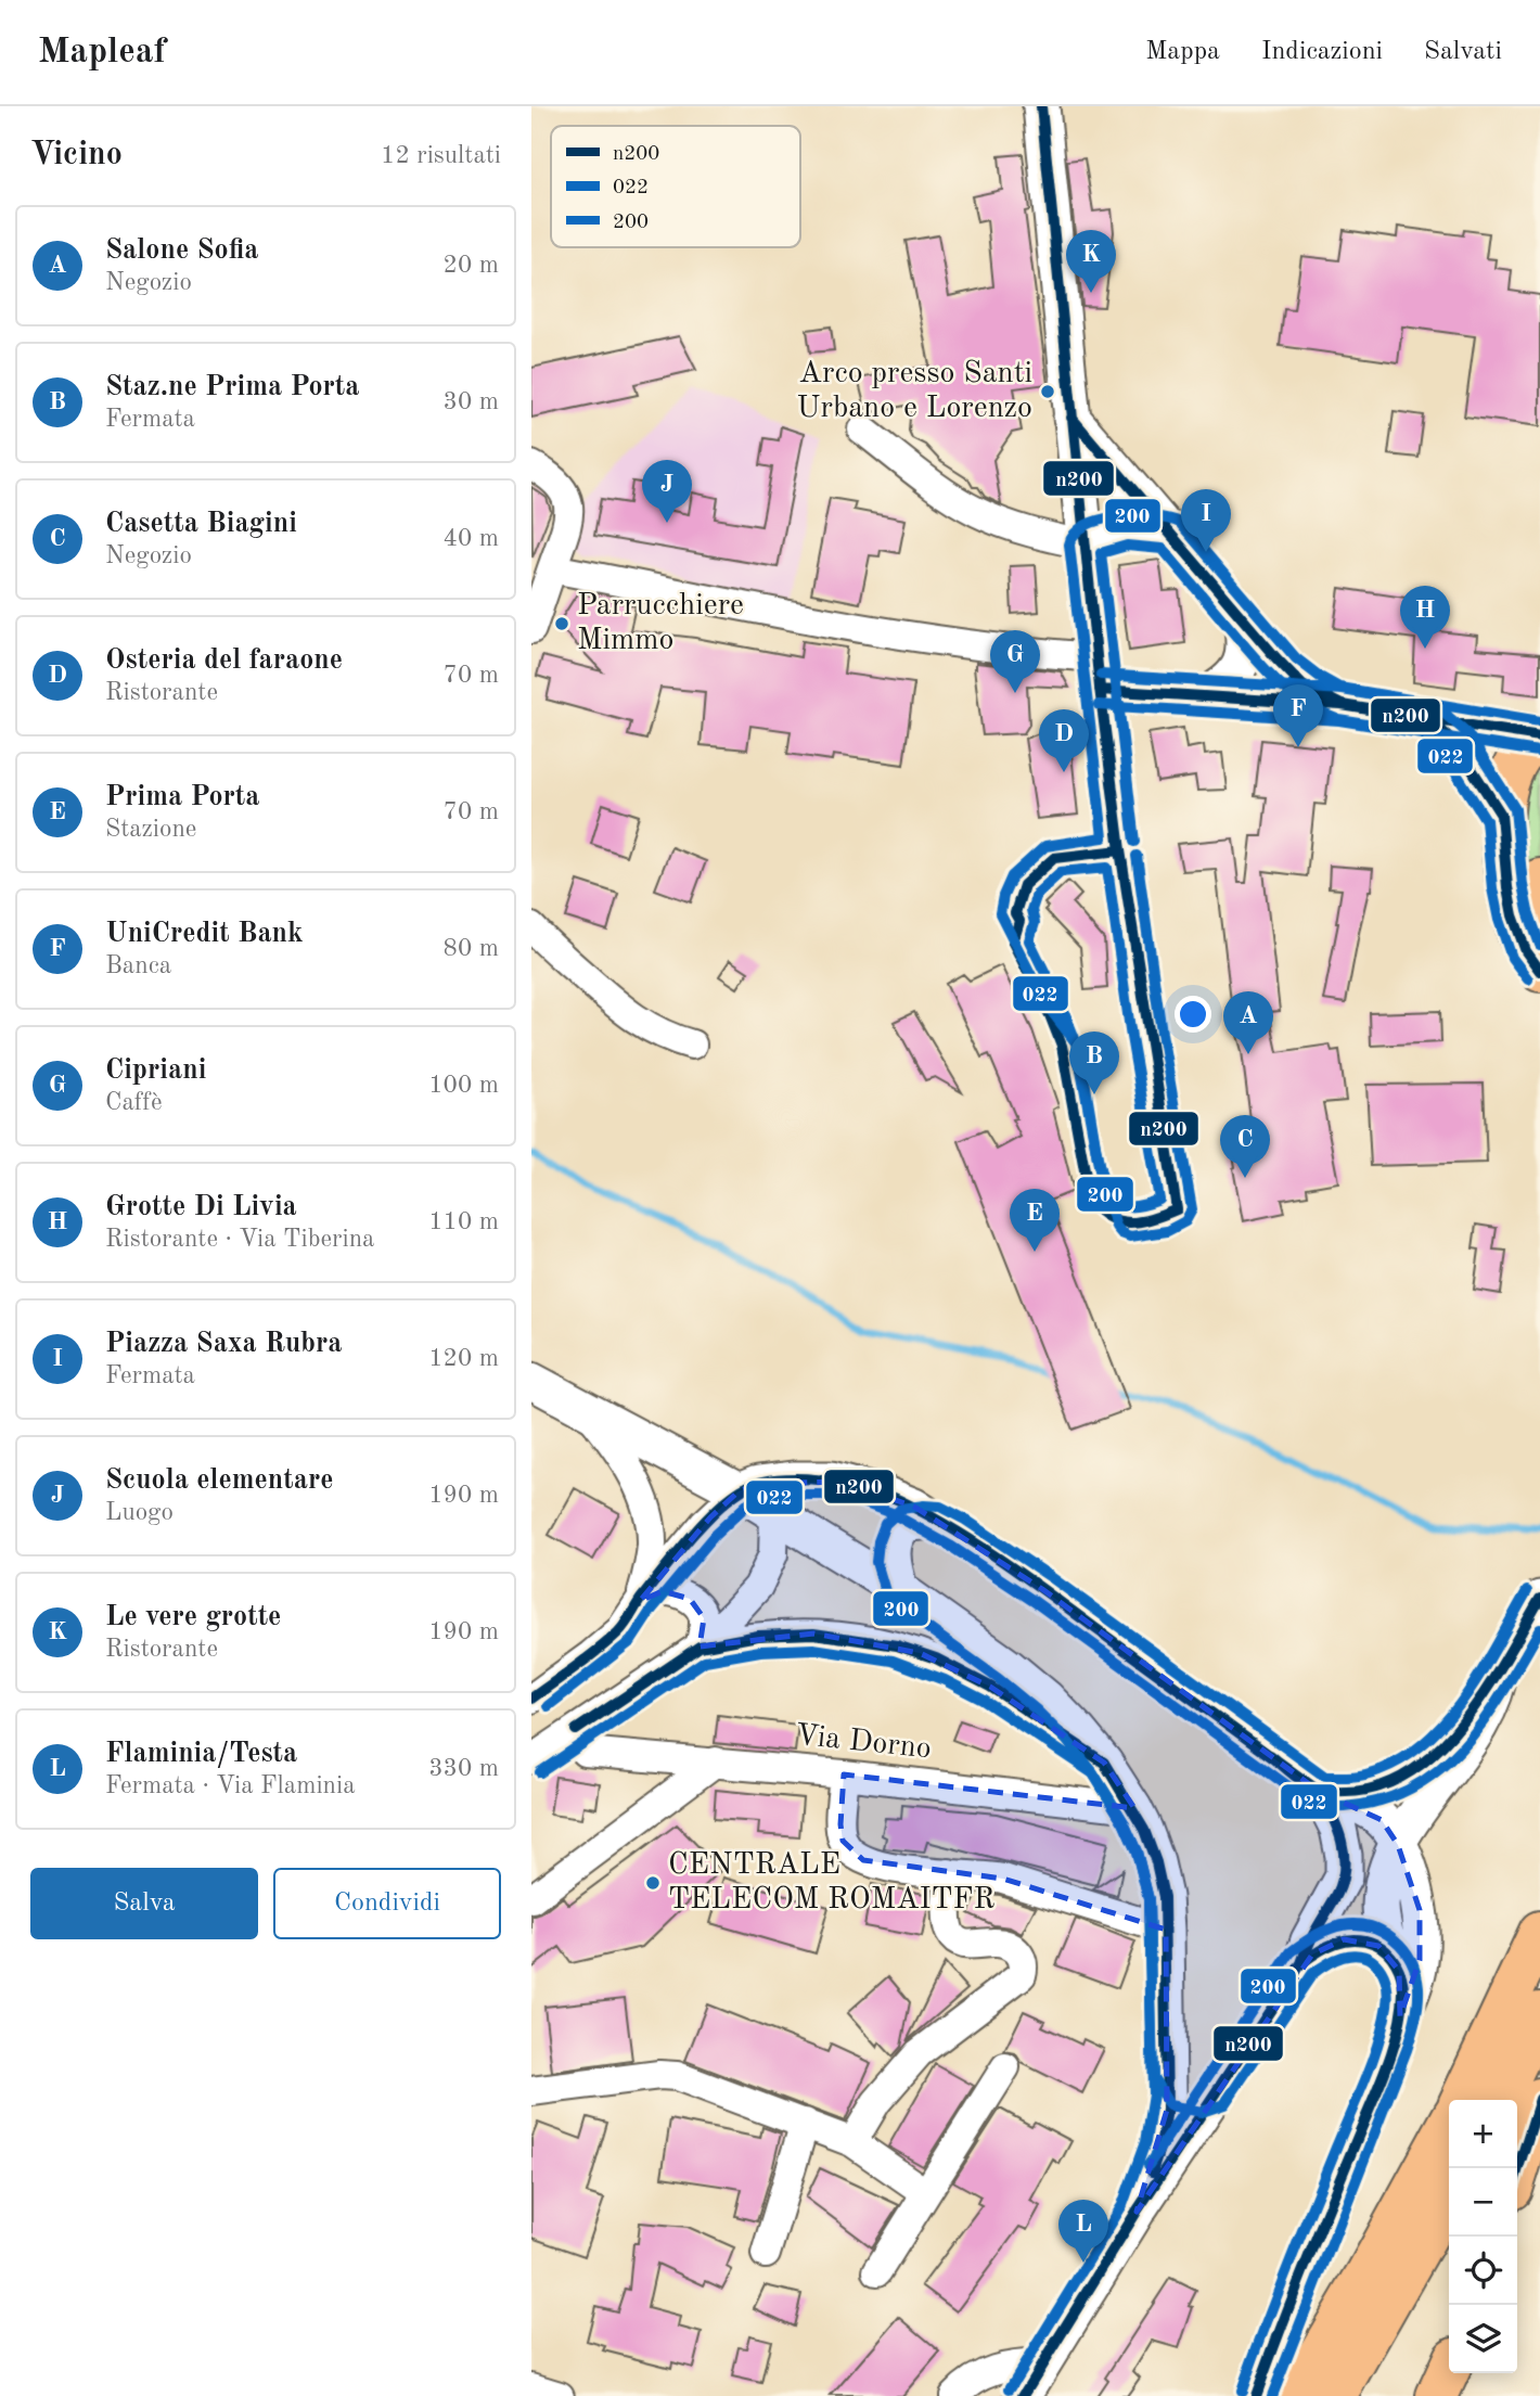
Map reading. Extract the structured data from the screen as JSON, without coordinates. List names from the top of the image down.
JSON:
{
  "streets": {
    "street": ["Via Dorno"]
  },
  "places": ["Arco presso Santi Urbano e Lorenzo", "Parrucchiere Mimmo", "CENTRALE TELECOM ROMAITFR"],
  "lines": ["transit line n200", "transit line 200", "transit line 022"],
  "legend": ["n200", "022", "200"],
  "page": {
    "header": "Mapleaf",
    "nav": ["Mappa", "Indicazioni", "Salvati"],
    "heading": ["Vicino", "12 risultati"],
    "list": [
      {
        "mark": "A",
        "name": "Salone Sofia",
        "note": "Negozio",
        "value": "20 m"
      },
      {
        "mark": "B",
        "name": "Staz.ne Prima Porta",
        "note": "Fermata",
        "value": "30 m"
      },
      {
        "mark": "C",
        "name": "Casetta Biagini",
        "note": "Negozio",
        "value": "40 m"
      },
      {
        "mark": "D",
        "name": "Osteria del faraone",
        "note": "Ristorante",
        "value": "70 m"
      },
      {
        "mark": "E",
        "name": "Prima Porta",
        "note": "Stazione",
        "value": "70 m"
      },
      {
        "mark": "F",
        "name": "UniCredit Bank",
        "note": "Banca",
        "value": "80 m"
      },
      {
        "mark": "G",
        "name": "Cipriani",
        "note": "Caffè",
        "value": "100 m"
      },
      {
        "mark": "H",
        "name": "Grotte Di Livia",
        "note": "Ristorante · Via Tiberina",
        "value": "110 m"
      },
      {
        "mark": "I",
        "name": "Piazza Saxa Rubra",
        "note": "Fermata",
        "value": "120 m"
      },
      {
        "mark": "J",
        "name": "Scuola elementare",
        "note": "Luogo",
        "value": "190 m"
      },
      {
        "mark": "K",
        "name": "Le vere grotte",
        "note": "Ristorante",
        "value": "190 m"
      },
      {
        "mark": "L",
        "name": "Flaminia/Testa",
        "note": "Fermata · Via Flaminia",
        "value": "330 m"
      }
    ],
    "pins": [
      "K",
      "J",
      "I",
      "H",
      "G",
      "F",
      "D",
      "A",
      "B",
      "C",
      "E",
      "L"
    ],
    "buttons": ["Salva", "Condividi"],
    "map_buttons": ["+", "−"]
  }
}
